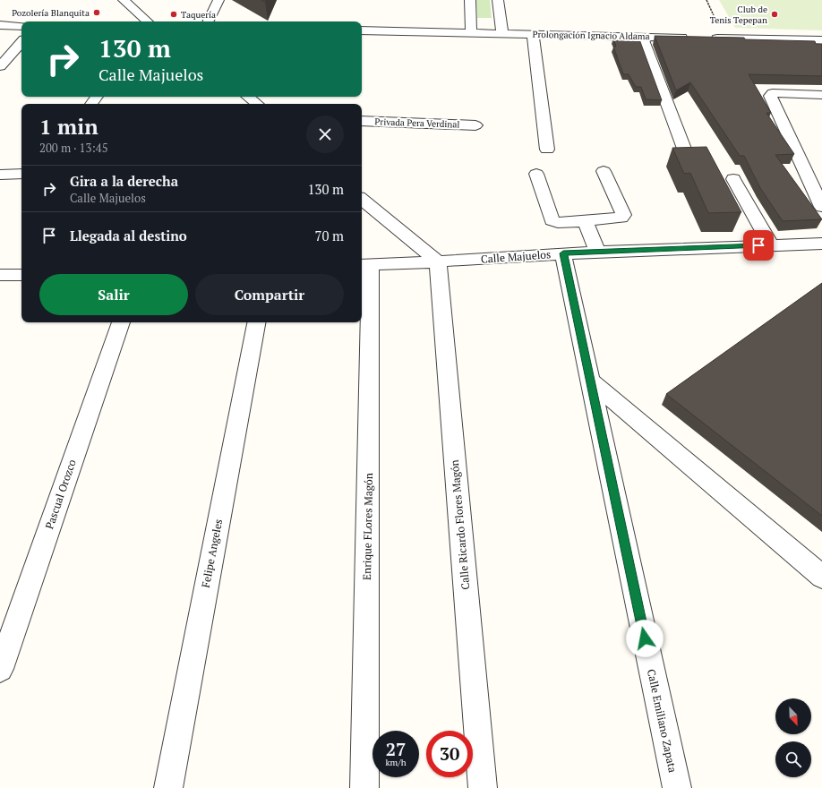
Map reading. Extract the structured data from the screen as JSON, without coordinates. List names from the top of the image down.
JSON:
{
  "streets": {
    "street": [
      "Prolongación Ignacio Aldama",
      "Privada Pera Verdinal",
      "Calle Majuelos",
      "Pascual Orozco",
      "Calle Ricardo Flores Magón",
      "Enrique FLores Magón",
      "Felipe Angeles",
      "Calle Emiliano Zapata"
    ]
  },
  "crossings": [
    ["Calle Majuelos", "Calle Ricardo Flores Magón"],
    ["Calle Majuelos", "Enrique FLores Magón"],
    ["Calle Majuelos", "Calle Emiliano Zapata"]
  ],
  "places": ["Pozolería Blanquita", "Taquería", "Club de Tenis Tepepan"],
  "north": "bottom right",
  "page": {
    "turn": ["130 m", "Calle Majuelos"],
    "heading": ["1 min", "200 m · 13:45"],
    "list": [
      {
        "name": "Gira a la derecha",
        "note": "Calle Majuelos",
        "value": "130 m"
      },
      {
        "name": "Llegada al destino",
        "value": "70 m"
      }
    ],
    "buttons": ["Salir", "Compartir"],
    "speed": "27 km/h",
    "limit": "30"
  }
}
